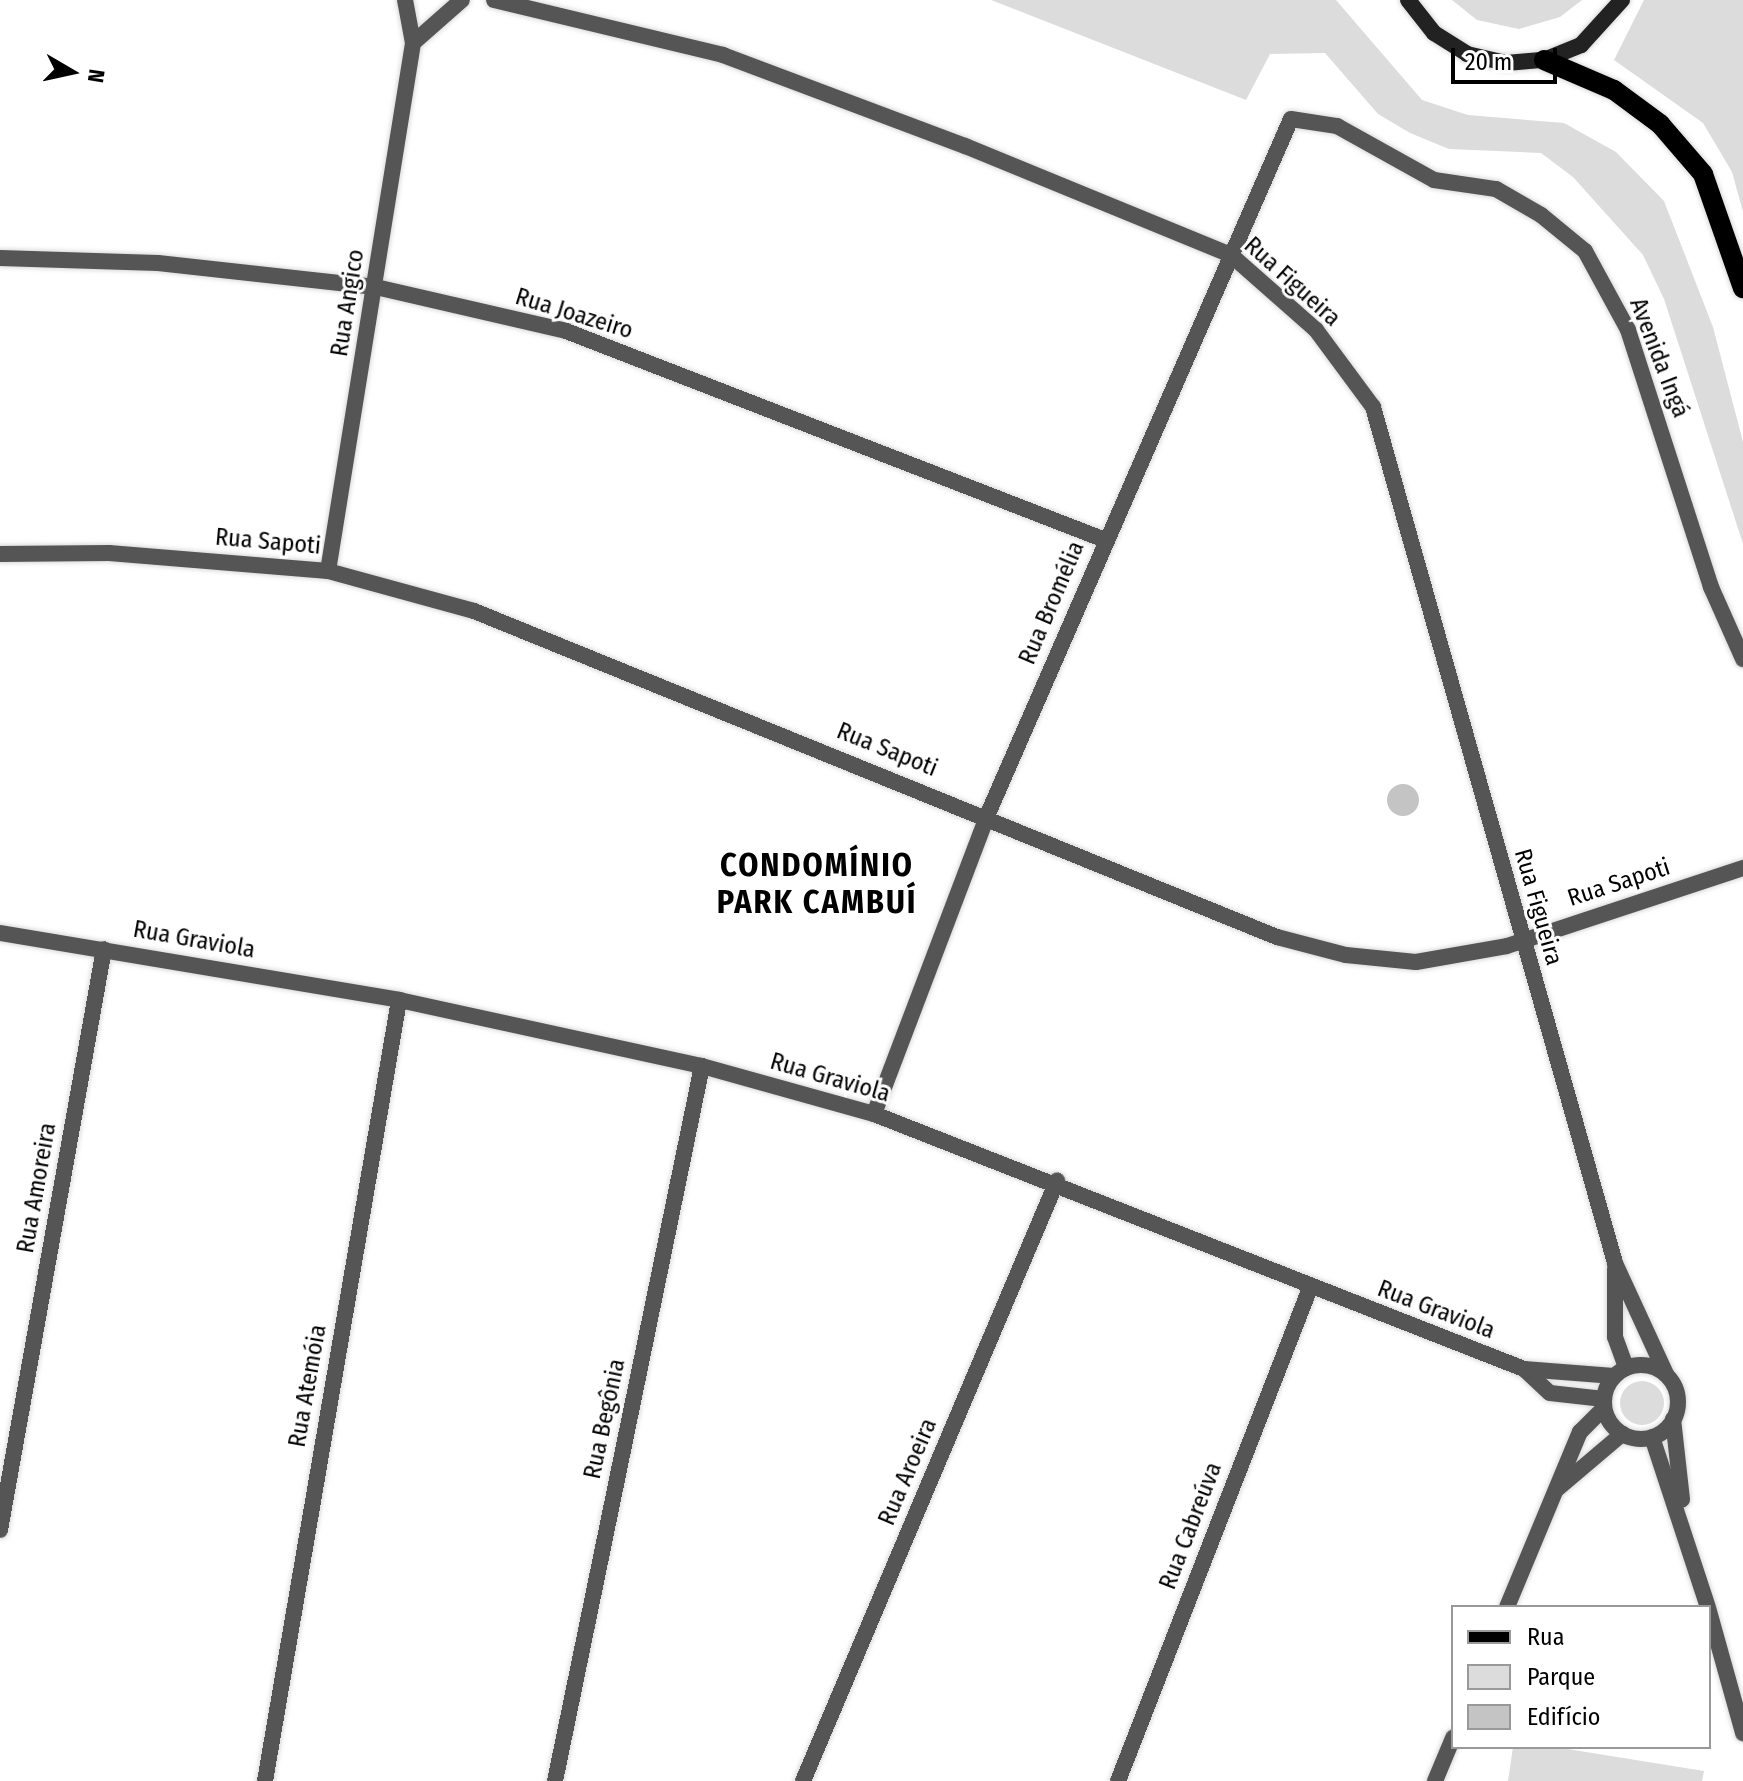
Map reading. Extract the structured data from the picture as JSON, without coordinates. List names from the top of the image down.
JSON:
{
  "streets": {
    "street": [
      "Rua Figueira",
      "Rua Angico",
      "Rua Joazeiro",
      "Avenida Ingá",
      "Rua Sapoti",
      "Rua Bromélia",
      "Rua Graviola",
      "Rua Amoreira",
      "Rua Atemóia",
      "Rua Begônia",
      "Rua Aroeira",
      "Rua Cabreúva"
    ]
  },
  "crossings": [
    ["Rua Figueira", "Rua Sapoti"],
    ["Rua Figueira", "Rua Bromélia"],
    ["Rua Angico", "Rua Joazeiro"],
    ["Rua Angico", "Rua Sapoti"],
    ["Rua Joazeiro", "Rua Bromélia"],
    ["Avenida Ingá", "Rua Bromélia"],
    ["Rua Sapoti", "Rua Bromélia"],
    ["Rua Bromélia", "Rua Graviola"],
    ["Rua Graviola", "Rua Amoreira"],
    ["Rua Graviola", "Rua Atemóia"],
    ["Rua Graviola", "Rua Begônia"],
    ["Rua Graviola", "Rua Aroeira"],
    ["Rua Graviola", "Rua Cabreúva"]
  ],
  "districts": ["CONDOMÍNIO PARK CAMBUÍ"],
  "legend": ["Rua", "Parque", "Edifício"],
  "scale_bar": "20 m",
  "north": "right"
}
